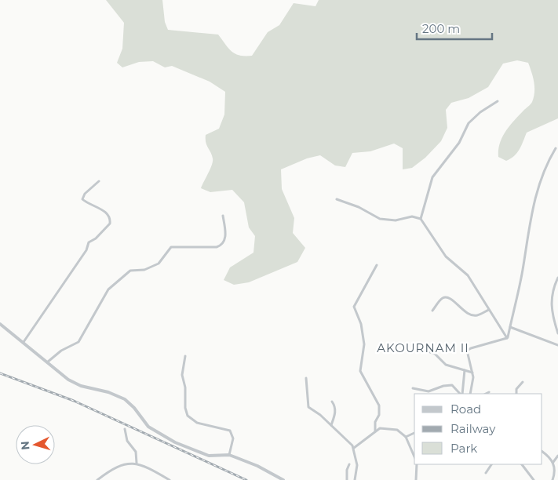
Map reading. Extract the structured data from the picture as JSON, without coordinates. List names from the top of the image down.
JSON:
{
  "districts": ["AKOURNAM II"],
  "legend": ["Road", "Railway", "Park"],
  "scale_bar": "200 m",
  "north": "left"
}
